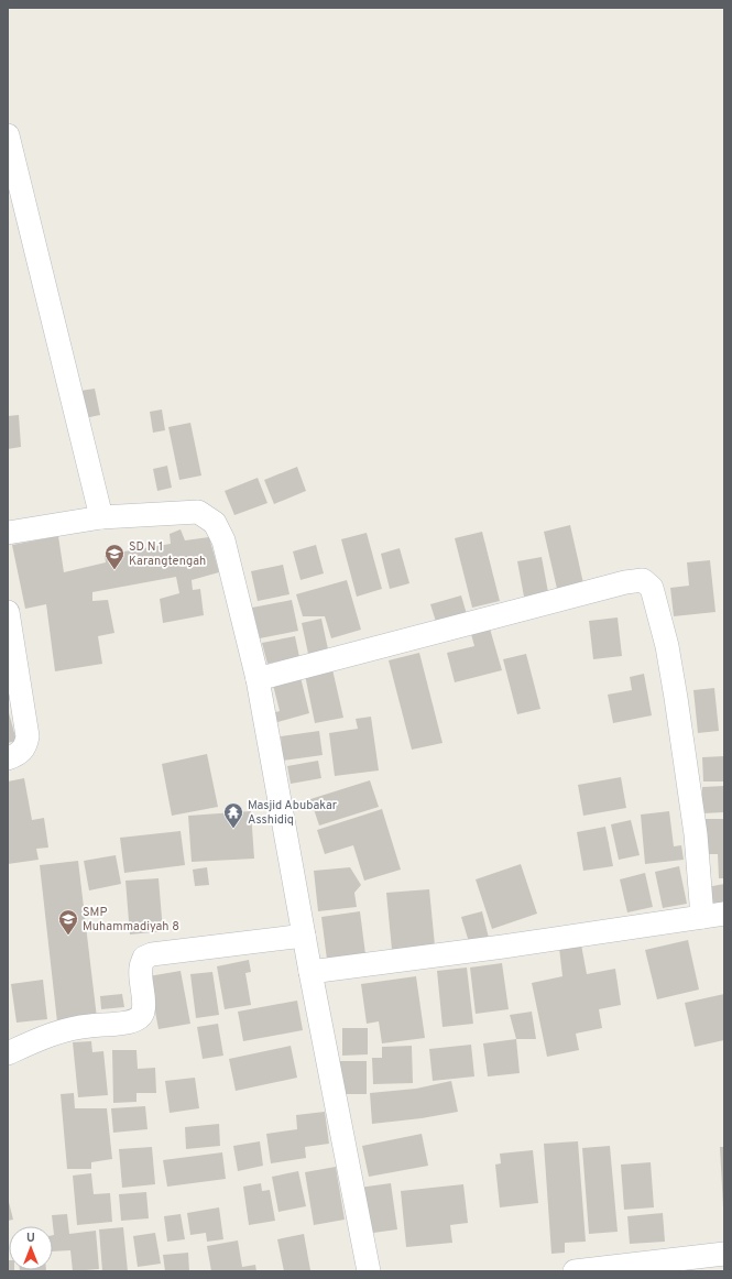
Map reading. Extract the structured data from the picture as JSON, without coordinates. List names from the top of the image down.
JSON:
{
  "places": {
    "school or university": ["SD N 1 Karangtengah", "SMP Muhammadiyah 8"],
    "temple": ["Masjid Abubakar Asshidiq"]
  },
  "north": "top"
}
